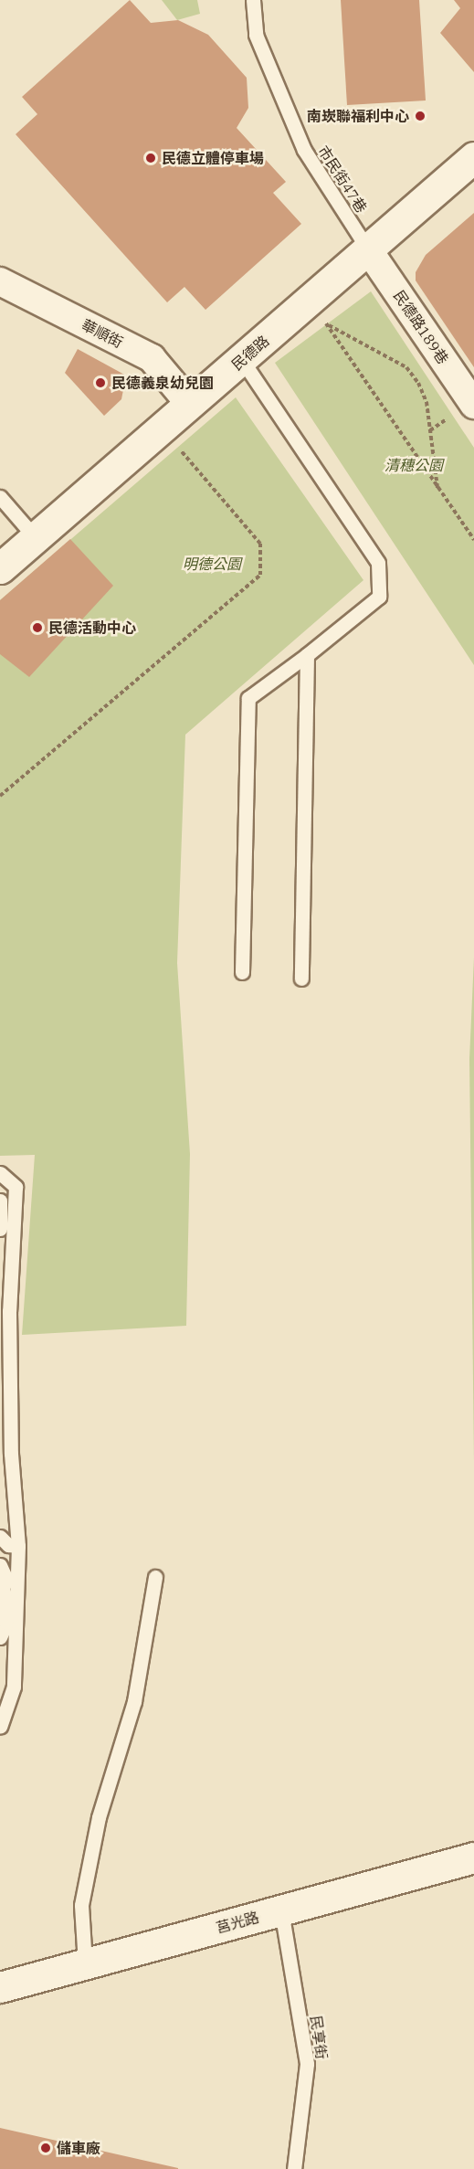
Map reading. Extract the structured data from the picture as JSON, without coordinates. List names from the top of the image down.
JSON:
{
  "streets": {
    "street": [
      "民德路189巷",
      "華順街",
      "民德路",
      "莒光路"
    ],
    "lane": ["市民街47巷", "民享街"]
  },
  "crossings": [
    ["市民街47巷", "民德路189巷"],
    ["市民街47巷", "民德路"],
    ["民德路189巷", "民德路"],
    ["華順街", "民德路"],
    ["莒光路", "民享街"]
  ],
  "parks": ["清穗公園", "明德公園"],
  "places": [
    "南崁聯福利中心",
    "民德立體停車場",
    "民德義泉幼兒園",
    "民德活動中心",
    "儲車廠"
  ]
}
